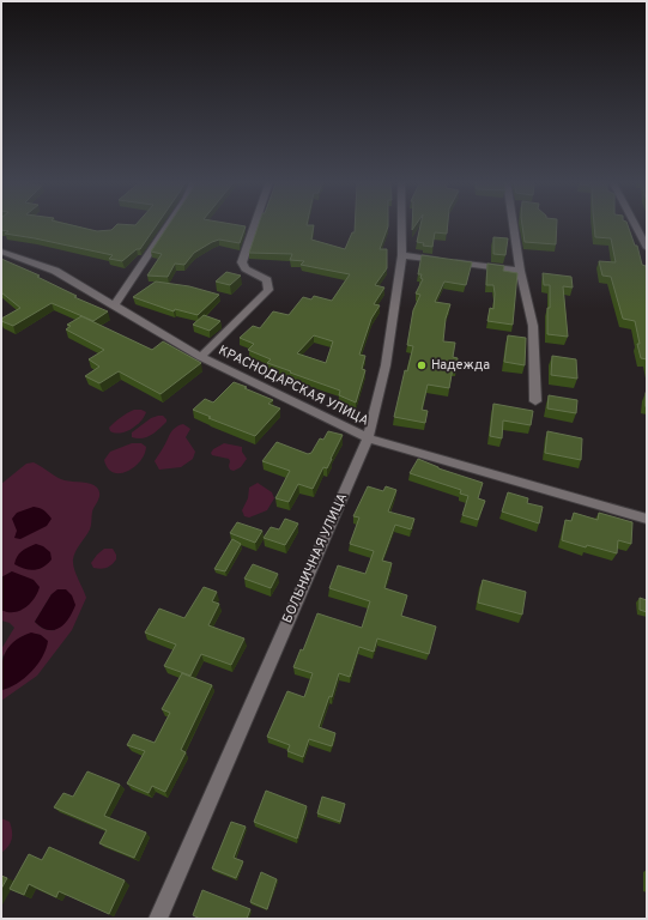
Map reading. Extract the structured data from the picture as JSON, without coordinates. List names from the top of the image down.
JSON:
{
  "streets": {
    "street": ["КРАСНОДАРСКАЯ УЛИЦА", "БОЛЬНИЧНАЯ УЛИЦА"]
  },
  "crossings": [
    ["КРАСНОДАРСКАЯ УЛИЦА", "БОЛЬНИЧНАЯ УЛИЦА"]
  ],
  "places": ["Надежда"]
}
